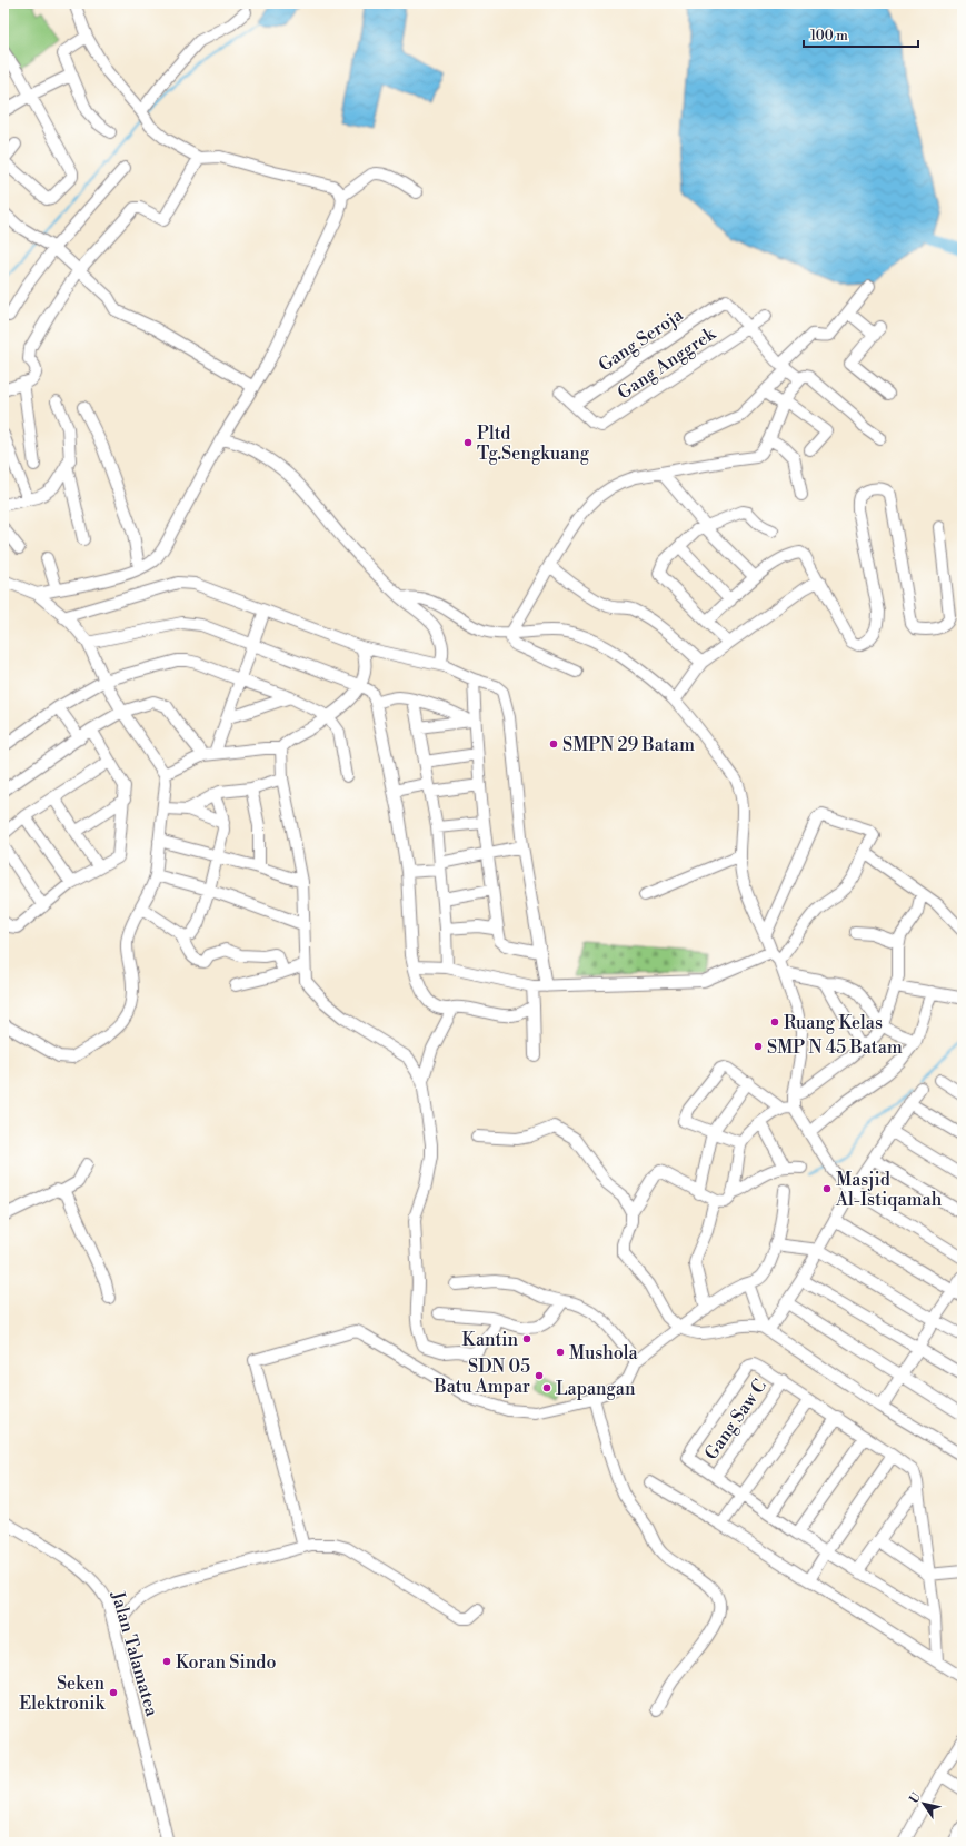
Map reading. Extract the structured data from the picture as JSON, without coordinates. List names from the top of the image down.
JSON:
{
  "streets": {
    "street": [
      "Gang Seroja",
      "Gang Anggrek",
      "Gang Saw C",
      "Jalan Talamatea"
    ]
  },
  "crossings": [
    ["Gang Seroja", "Gang Anggrek"]
  ],
  "places": [
    "Pltd Tg.Sengkuang",
    "SMPN 29 Batam",
    "Ruang Kelas",
    "SMP N 45 Batam",
    "Masjid Al-Istiqamah",
    "Kantin",
    "Mushola",
    "SDN 05 Batu Ampar",
    "Lapangan",
    "Koran Sindo",
    "Seken Elektronik"
  ],
  "scale_bar": "100 m",
  "north": "top left"
}
